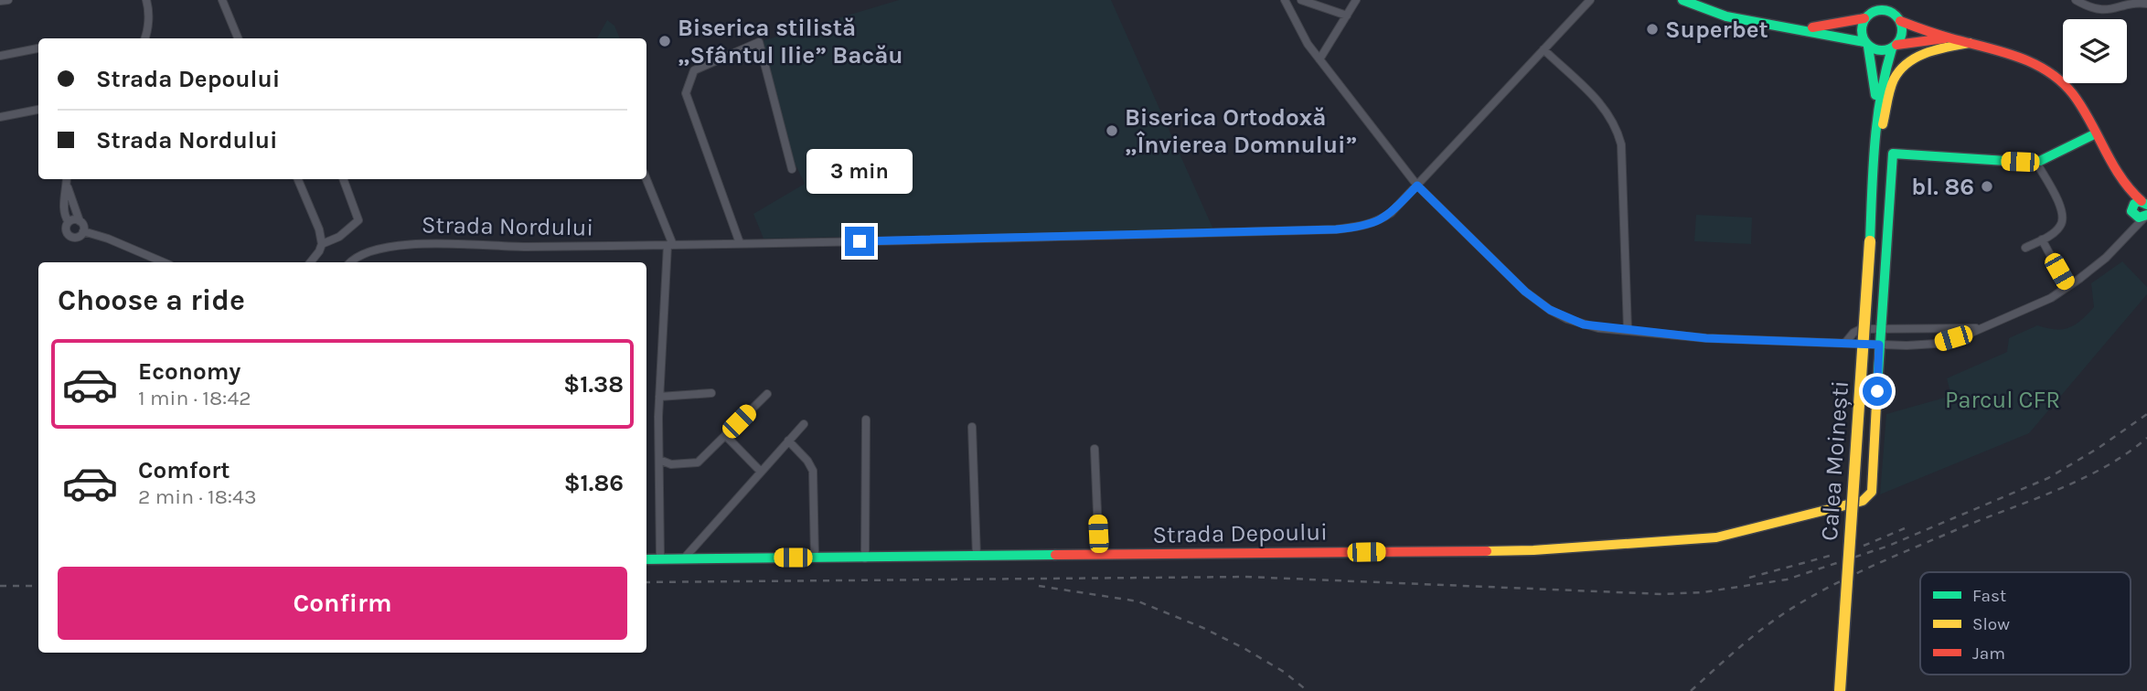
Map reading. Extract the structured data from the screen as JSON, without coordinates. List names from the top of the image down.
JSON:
{
  "streets": {
    "street": ["Strada Nordului", "Calea Moinești", "Strada Depoului"]
  },
  "parks": ["Parcul CFR"],
  "places": [
    "Superbet",
    "Biserica stilistă „Sfântul Ilie” Bacău",
    "Biserica Ortodoxă „Învierea Domnului”",
    "bl. 86"
  ],
  "legend": ["Fast", "Slow", "Jam"],
  "page": {
    "banner": ["Strada Depoului", "Strada Nordului"],
    "bubble": "3 min",
    "heading": "Choose a ride",
    "list": [
      {
        "name": "Economy",
        "note": "1 min · 18:42",
        "value": "$1.38"
      },
      {
        "name": "Comfort",
        "note": "2 min · 18:43",
        "value": "$1.86"
      }
    ],
    "buttons": "Confirm"
  }
}
